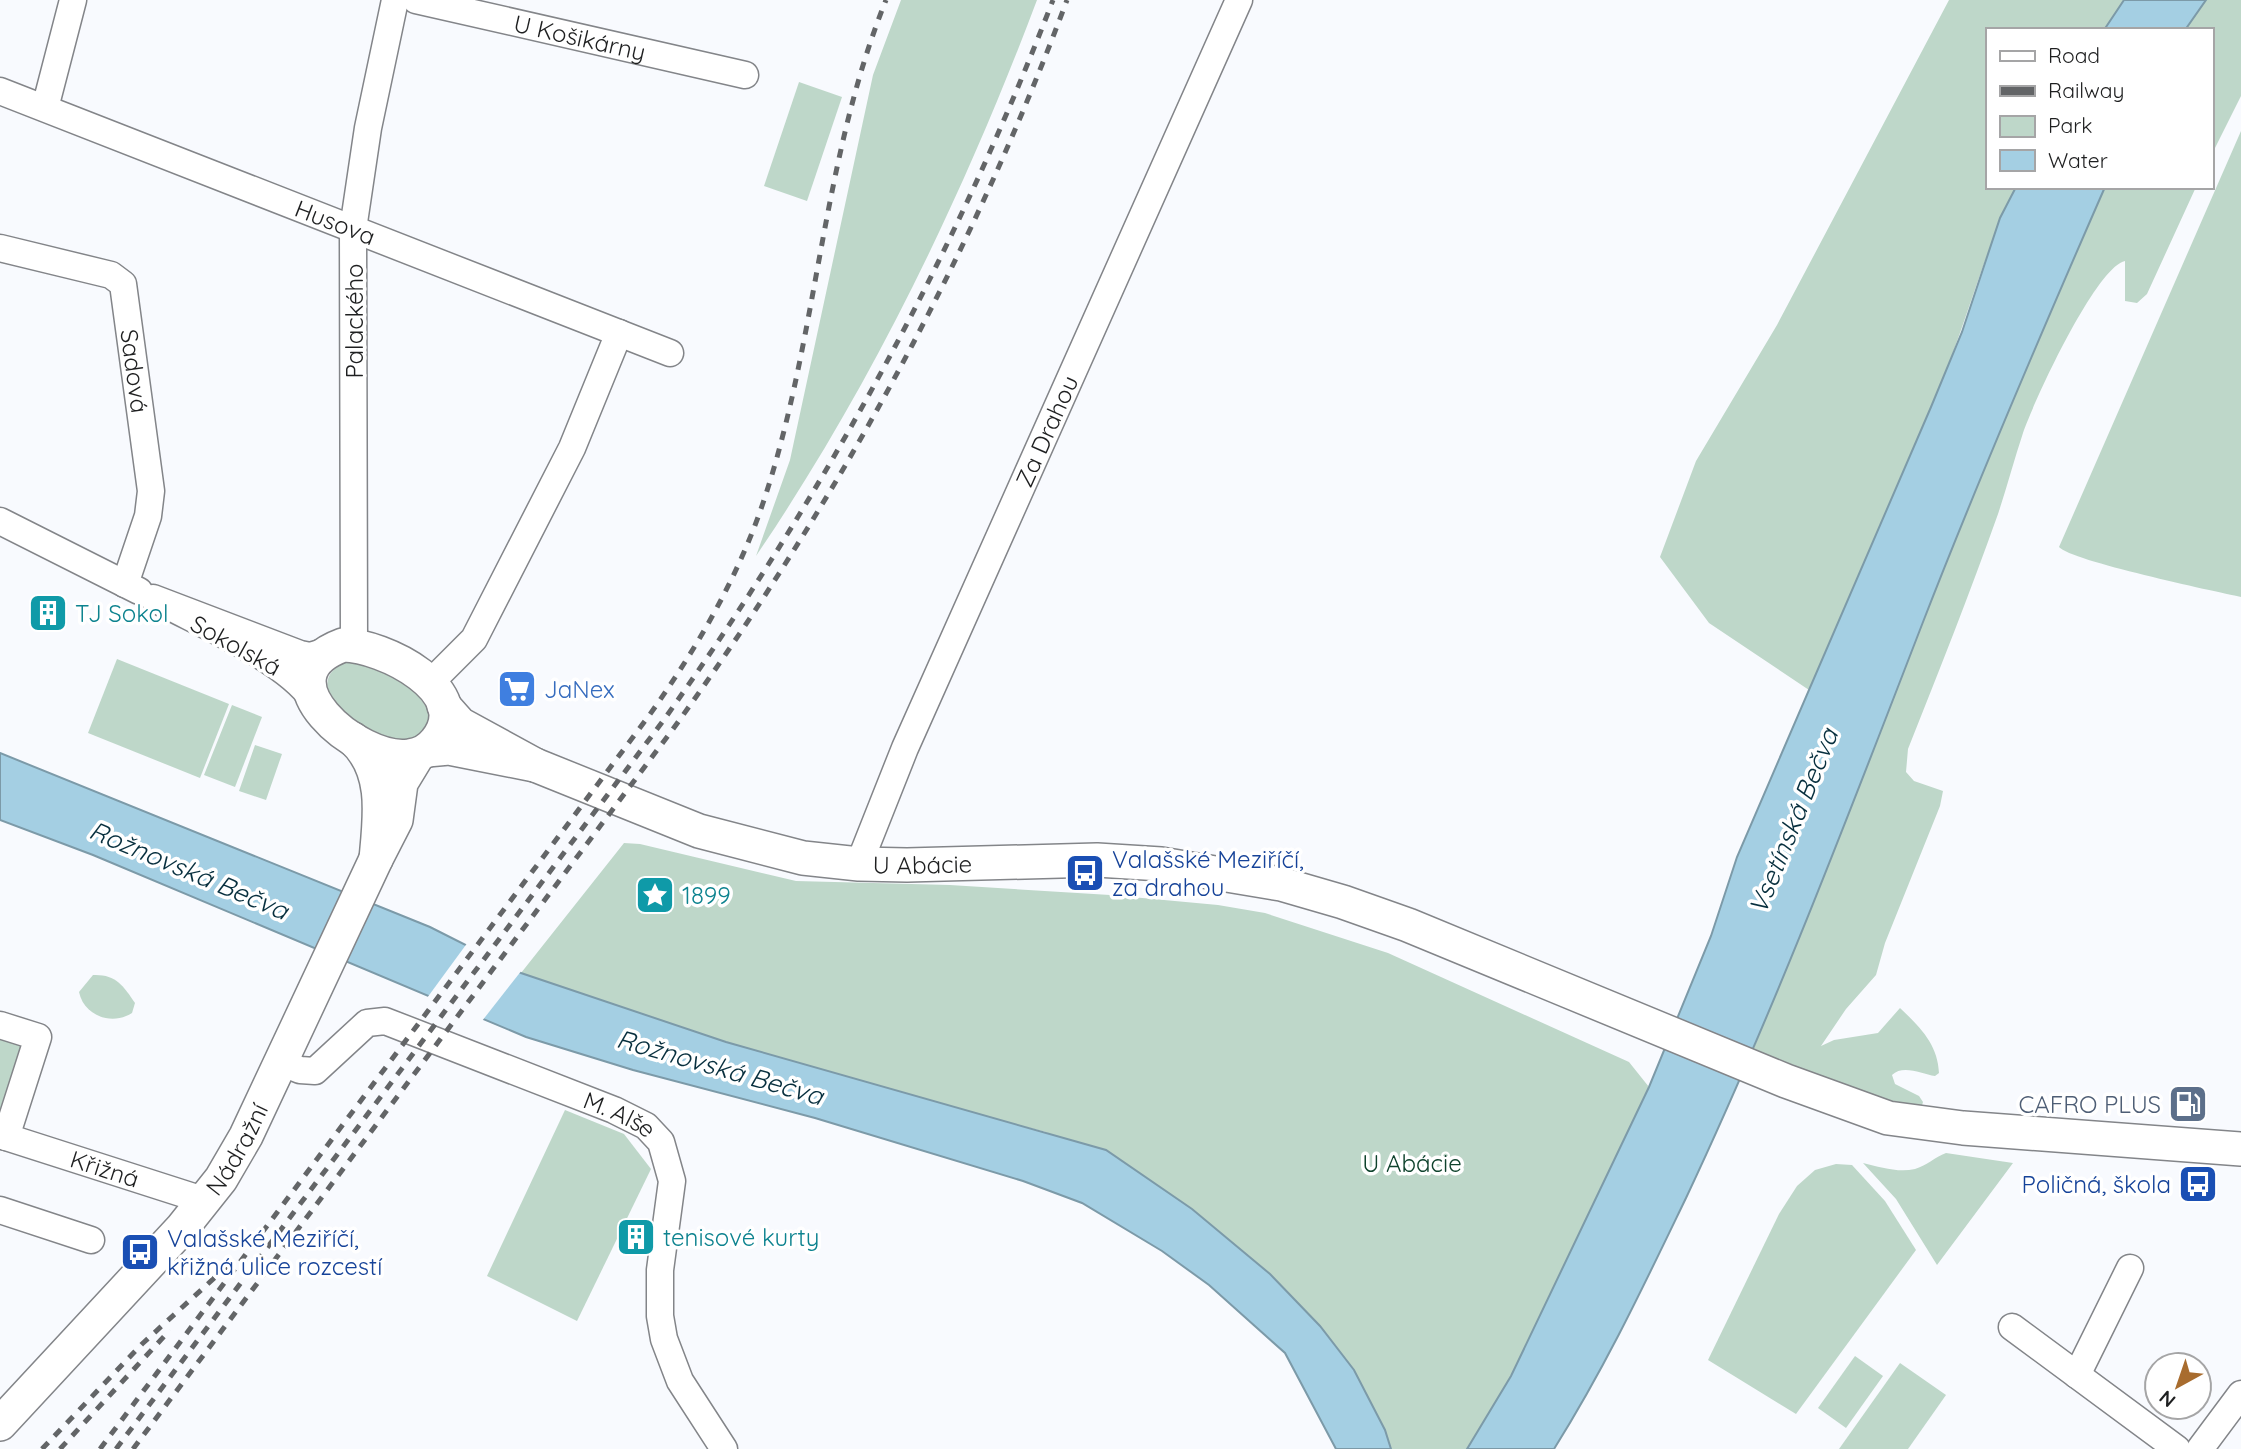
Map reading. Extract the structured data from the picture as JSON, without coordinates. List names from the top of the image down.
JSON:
{
  "streets": {
    "main road": ["Sokolská", "U Abácie", "Nádražní"],
    "street": [
      "U Košikárny",
      "Husova",
      "Palackého",
      "Sadová",
      "Za Drahou",
      "M. Alše",
      "Křižná"
    ]
  },
  "crossings": [
    ["Husova", "Palackého"],
    ["Palackého", "Sokolská"],
    ["Palackého", "Nádražní"],
    ["Sadová", "Sokolská"],
    ["Za Drahou", "U Abácie"],
    ["Sokolská", "U Abácie"],
    ["Sokolská", "Nádražní"],
    ["M. Alše", "Nádražní"],
    ["Nádražní", "Křižná"]
  ],
  "water": ["Vsetínská Bečva", "Rožnovská Bečva"],
  "parks": ["U Abácie"],
  "places": {
    "building": ["TJ Sokol", "tenisové kurty"],
    "supermarket": ["JaNex"],
    "bus stop": ["Valašské Meziříčí, za drahou", "Poličná, škola", "Valašské Meziříčí, křižná ulice rozcestí"],
    "place": ["1899"],
    "fuel station": ["CAFRO PLUS"]
  },
  "legend": [
    "Road",
    "Railway",
    "Park",
    "Water"
  ],
  "north": "bottom left"
}
